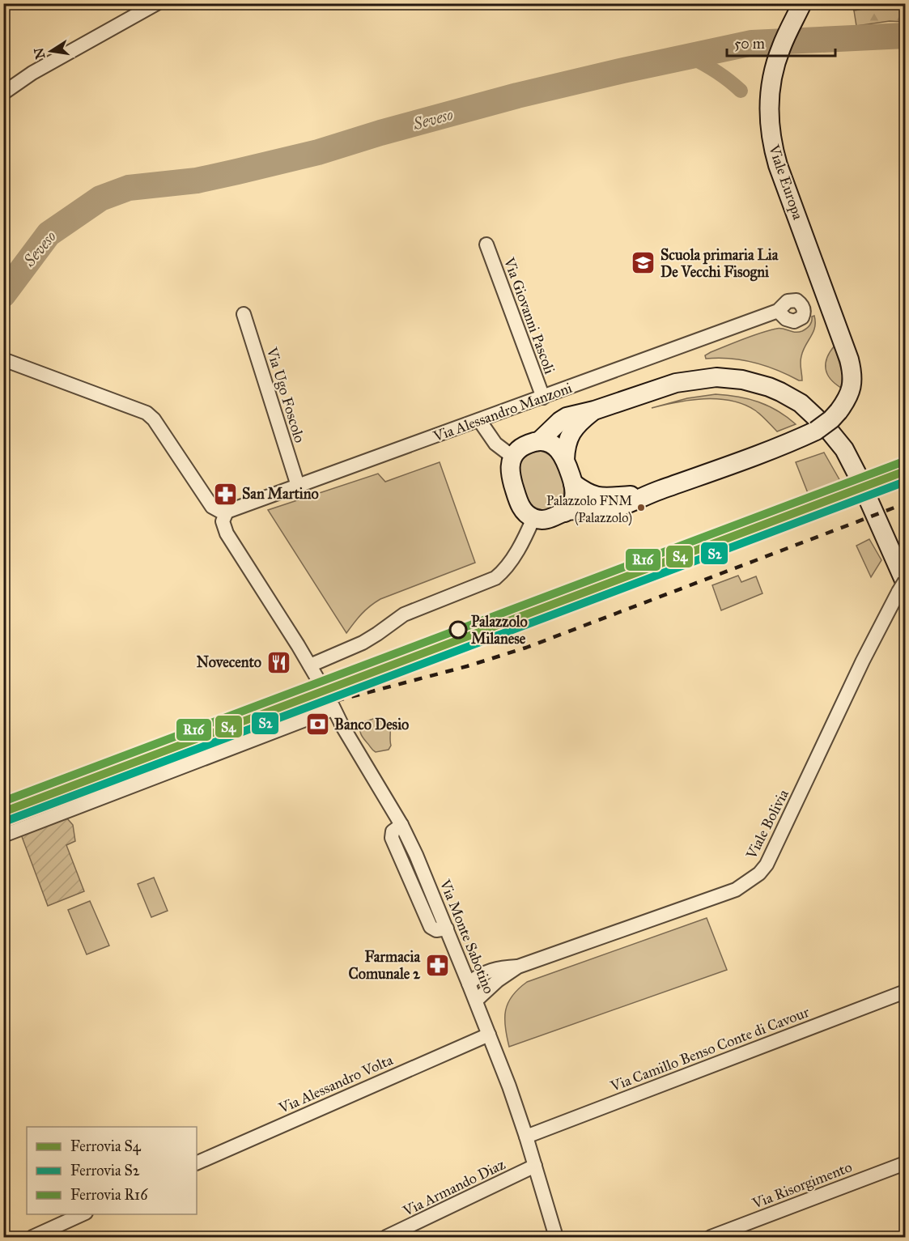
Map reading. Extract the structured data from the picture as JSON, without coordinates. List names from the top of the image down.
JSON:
{
  "streets": {
    "street": [
      "Viale Europa",
      "Via Giovanni Pascoli",
      "Via Ugo Foscolo",
      "Via Alessandro Manzoni",
      "Viale Bolivia",
      "Via Monte Sabotino",
      "Via Camillo Benso Conte di Cavour",
      "Via Alessandro Volta",
      "Via Risorgimento",
      "Via Armando Diaz"
    ]
  },
  "crossings": [
    ["Via Giovanni Pascoli", "Via Alessandro Manzoni"],
    ["Via Ugo Foscolo", "Via Alessandro Manzoni"],
    ["Viale Bolivia", "Via Monte Sabotino"],
    ["Via Monte Sabotino", "Via Camillo Benso Conte di Cavour"],
    ["Via Monte Sabotino", "Via Alessandro Volta"],
    ["Via Monte Sabotino", "Via Armando Diaz"]
  ],
  "water": ["Seveso"],
  "places": {
    "school or university": ["Scuola primaria Lia De Vecchi Fisogni"],
    "pharmacy": ["San Martino", "Farmacia Comunale 2"],
    "other": ["Palazzolo FNM (Palazzolo)", "Palazzolo Milanese"],
    "restaurant": ["Novecento"],
    "bank": ["Banco Desio"]
  },
  "lines": ["rail line R16", "rail line S4", "rail line S2"],
  "legend": ["Ferrovia S4", "Ferrovia S2", "Ferrovia R16"],
  "scale_bar": "50 m",
  "north": "left"
}
